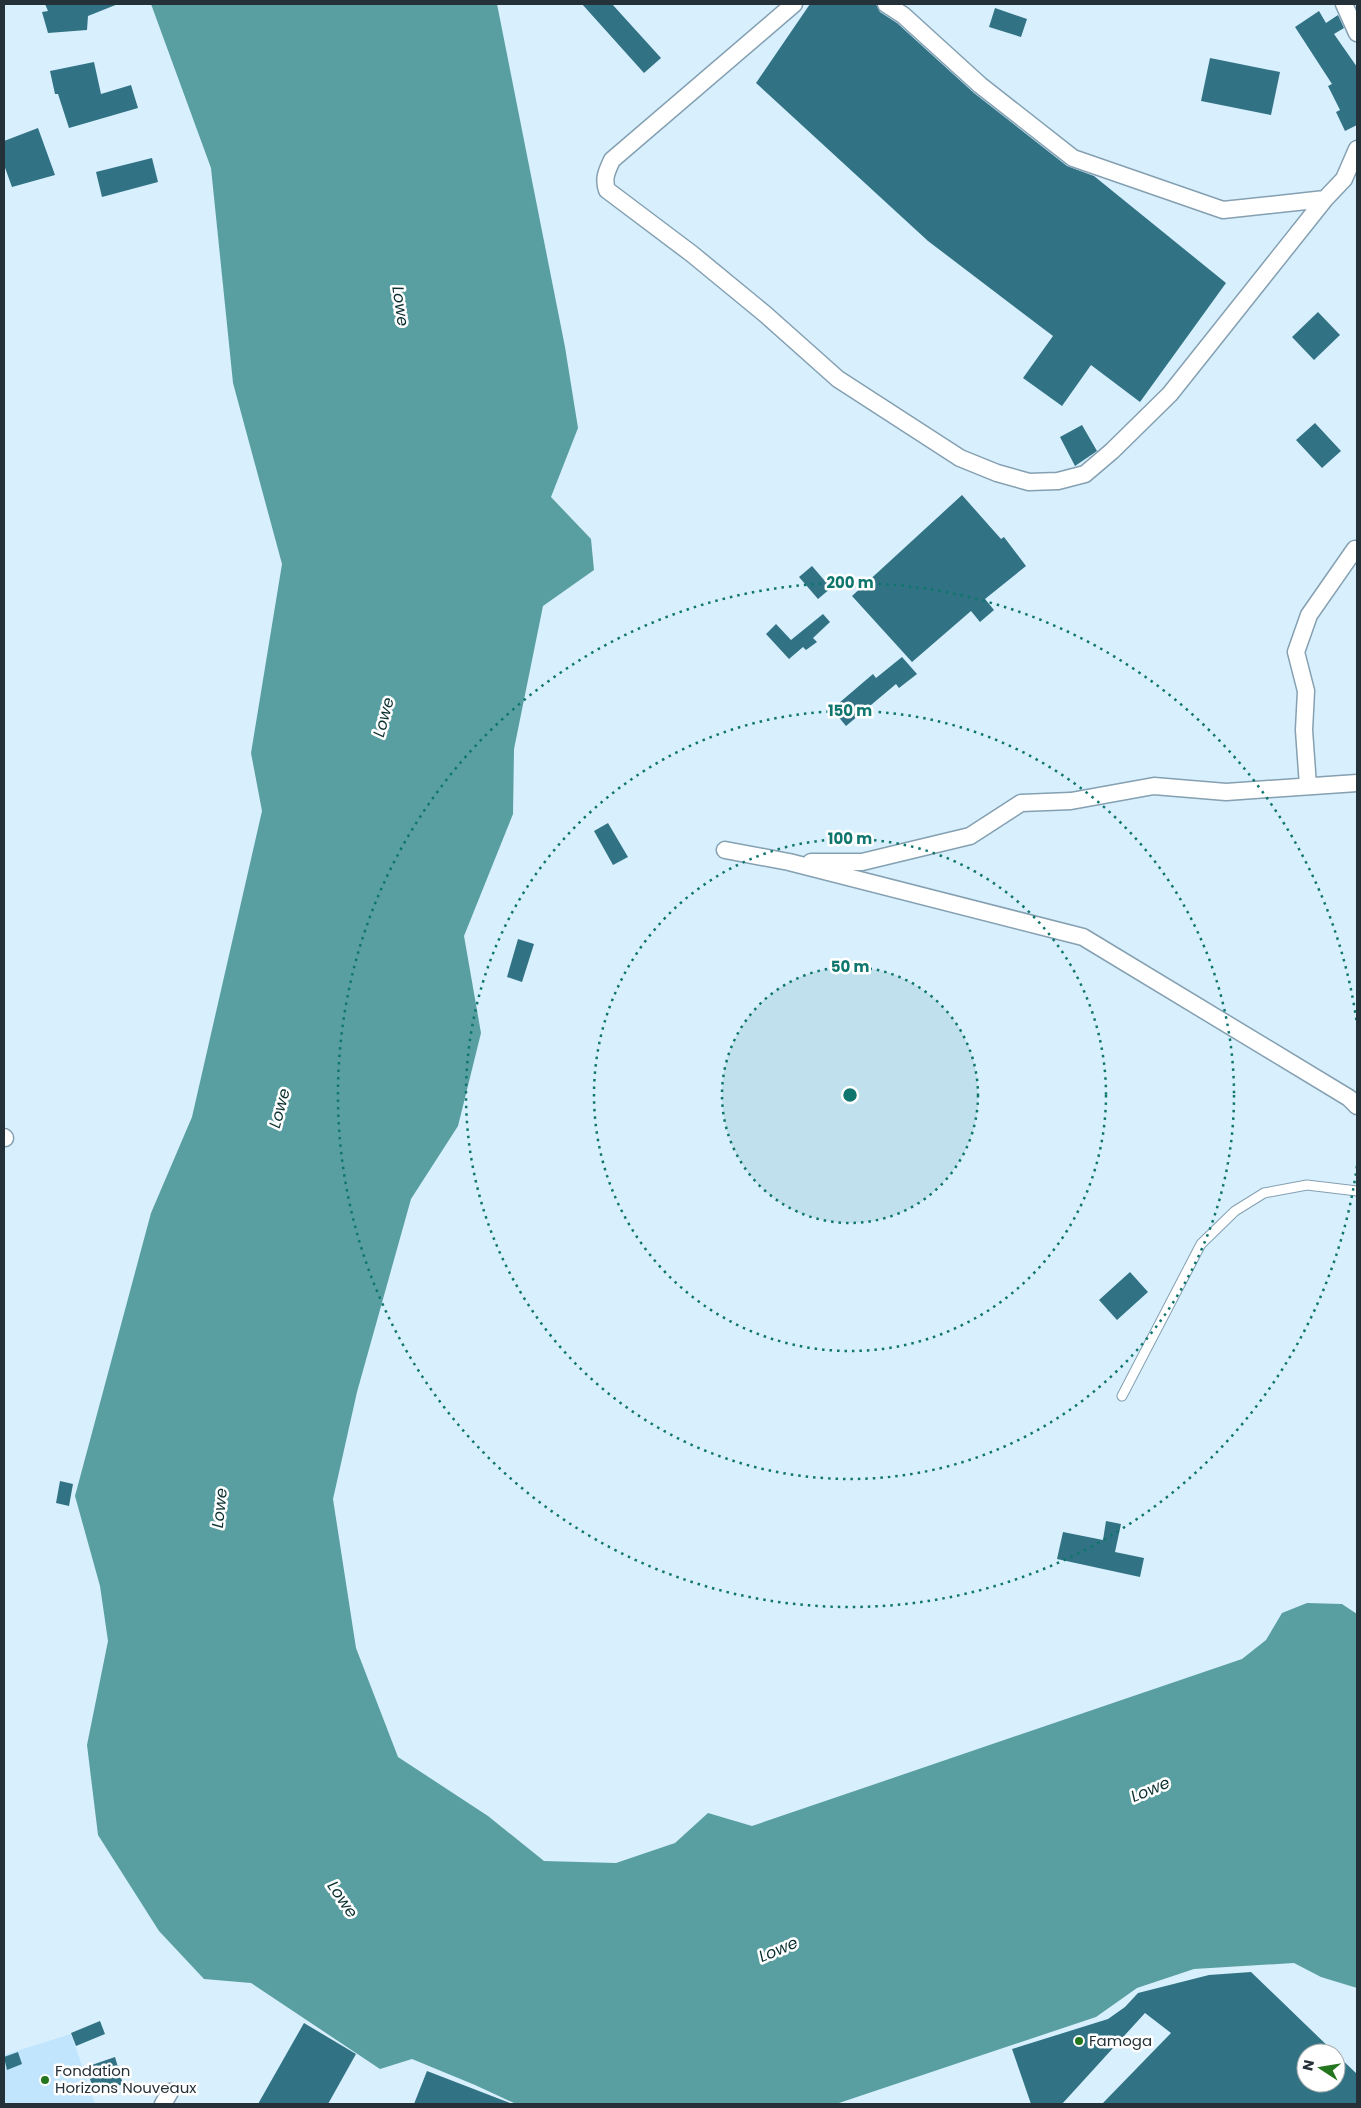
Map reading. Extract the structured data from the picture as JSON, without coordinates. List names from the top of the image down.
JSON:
{
  "water": ["Lowe"],
  "places": ["Famoga", "Fondation Horizons Nouveaux"],
  "north": "left",
  "rings": [
    "200 m",
    "150 m",
    "100 m",
    "50 m"
  ]
}
